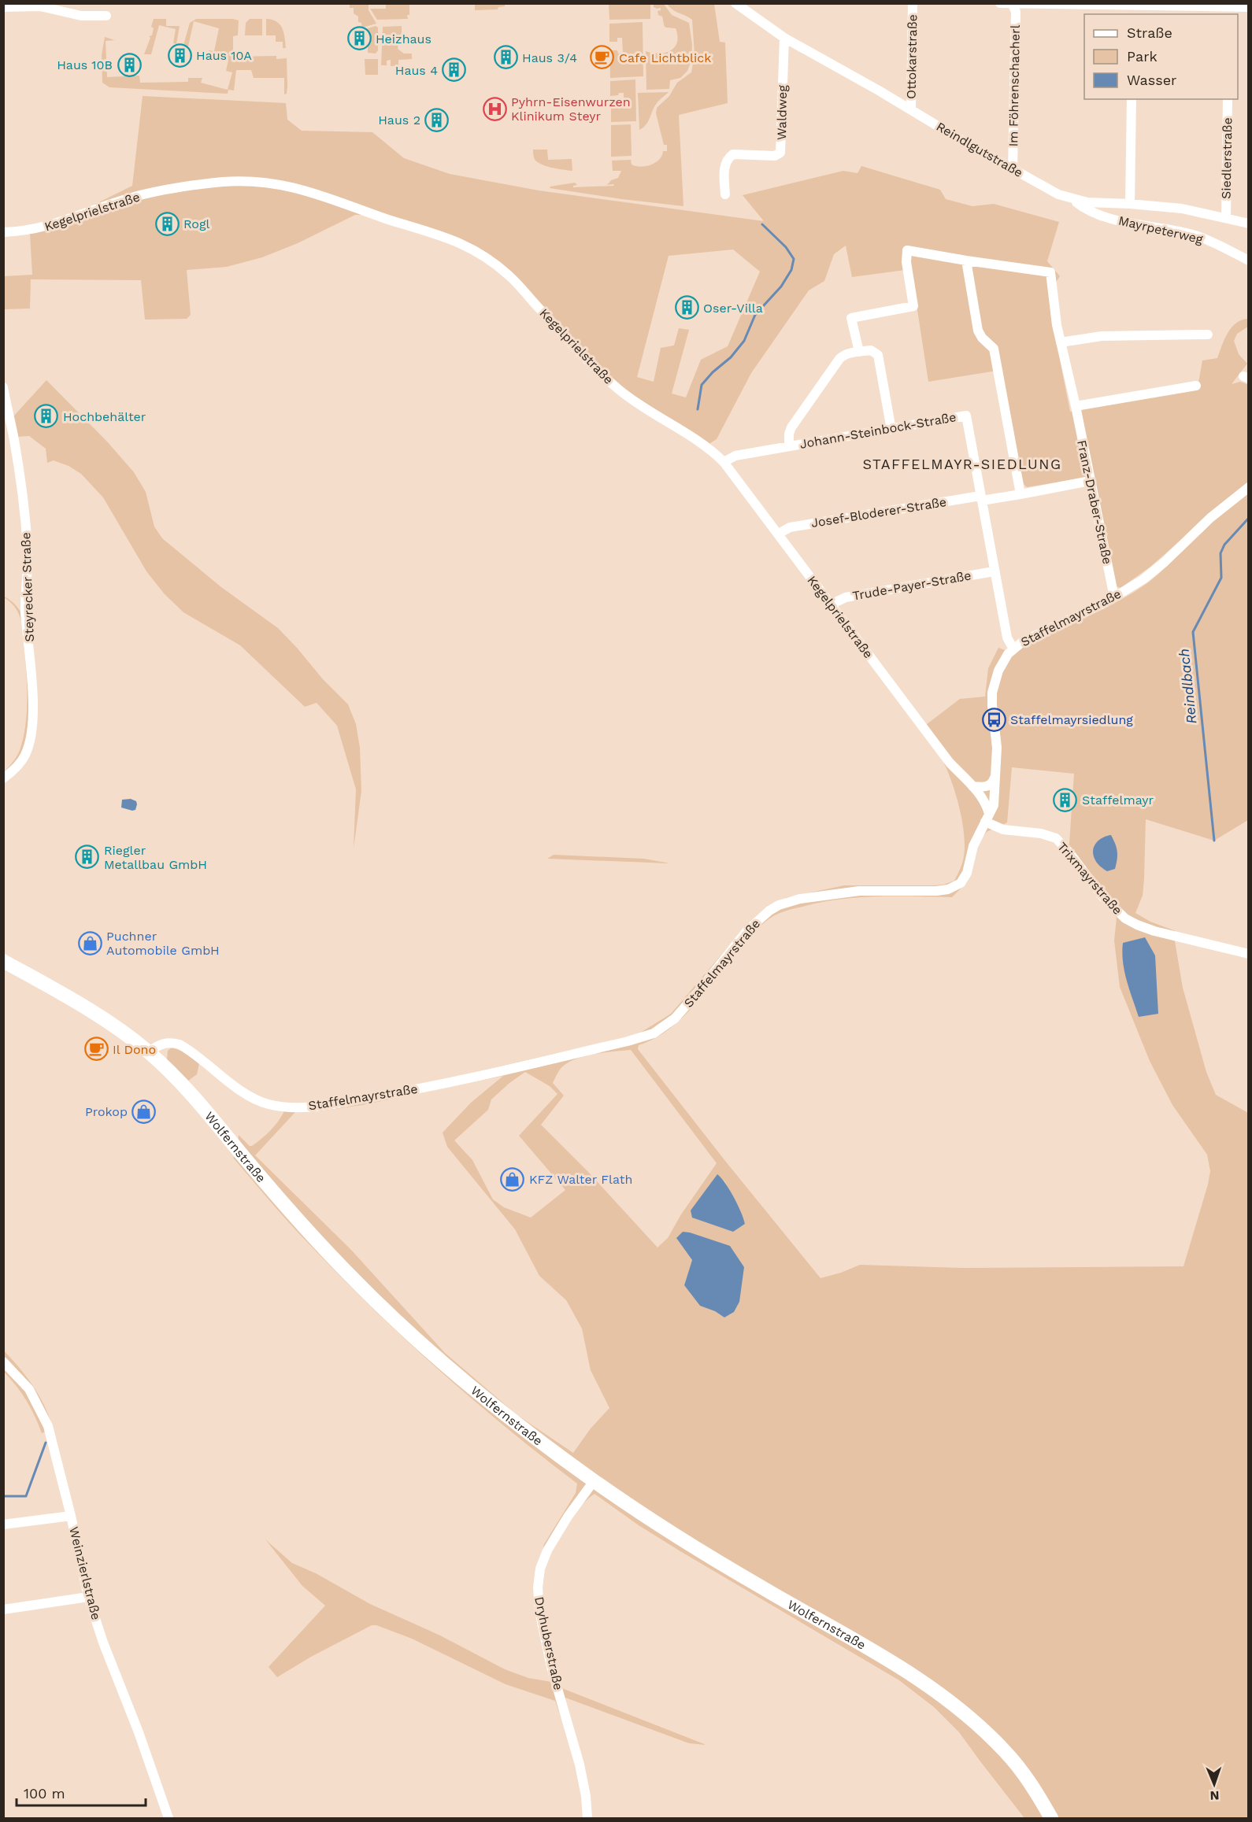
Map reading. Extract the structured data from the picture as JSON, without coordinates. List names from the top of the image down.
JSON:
{
  "streets": {
    "main road": ["Wolfernstraße"],
    "street": [
      "Ottokarstraße",
      "Im Föhrenschacherl",
      "Waldweg",
      "Reindlgutstraße",
      "Siedlerstraße",
      "Kegelprielstraße",
      "Mayrpeterweg",
      "Johann-Steinbock-Straße",
      "Franz-Draber-Straße",
      "Josef-Bloderer-Straße",
      "Trude-Payer-Straße",
      "Steyrecker Straße",
      "Staffelmayrstraße",
      "Trixmayrstraße",
      "Weinzierlstraße",
      "Dryhuberstraße"
    ]
  },
  "crossings": [
    ["Ottokarstraße", "Reindlgutstraße"],
    ["Im Föhrenschacherl", "Reindlgutstraße"],
    ["Waldweg", "Reindlgutstraße"],
    ["Reindlgutstraße", "Siedlerstraße"],
    ["Reindlgutstraße", "Mayrpeterweg"],
    ["Kegelprielstraße", "Johann-Steinbock-Straße"],
    ["Kegelprielstraße", "Josef-Bloderer-Straße"],
    ["Kegelprielstraße", "Trude-Payer-Straße"],
    ["Kegelprielstraße", "Staffelmayrstraße"],
    ["Kegelprielstraße", "Trixmayrstraße"],
    ["Johann-Steinbock-Straße", "Josef-Bloderer-Straße"],
    ["Johann-Steinbock-Straße", "Trude-Payer-Straße"],
    ["Johann-Steinbock-Straße", "Staffelmayrstraße"],
    ["Franz-Draber-Straße", "Josef-Bloderer-Straße"],
    ["Franz-Draber-Straße", "Staffelmayrstraße"],
    ["Staffelmayrstraße", "Trixmayrstraße"],
    ["Staffelmayrstraße", "Wolfernstraße"],
    ["Wolfernstraße", "Dryhuberstraße"]
  ],
  "districts": ["STAFFELMAYR-SIEDLUNG"],
  "water": ["Reindlbach"],
  "places": {
    "building": [
      "Heizhaus",
      "Haus 10A",
      "Haus 3/4",
      "Haus 10B",
      "Haus 4",
      "Haus 2",
      "Rogl",
      "Oser-Villa",
      "Hochbehälter",
      "Staffelmayr",
      "Riegler Metallbau GmbH"
    ],
    "cafe": ["Cafe Lichtblick", "Il Dono"],
    "hospital": ["Pyhrn-Eisenwurzen Klinikum Steyr"],
    "bus stop": ["Staffelmayrsiedlung"],
    "shop": ["Puchner Automobile GmbH", "Prokop", "KFZ Walter Flath"]
  },
  "legend": ["Straße", "Park", "Wasser"],
  "scale_bar": "100 m",
  "north": "bottom"
}
